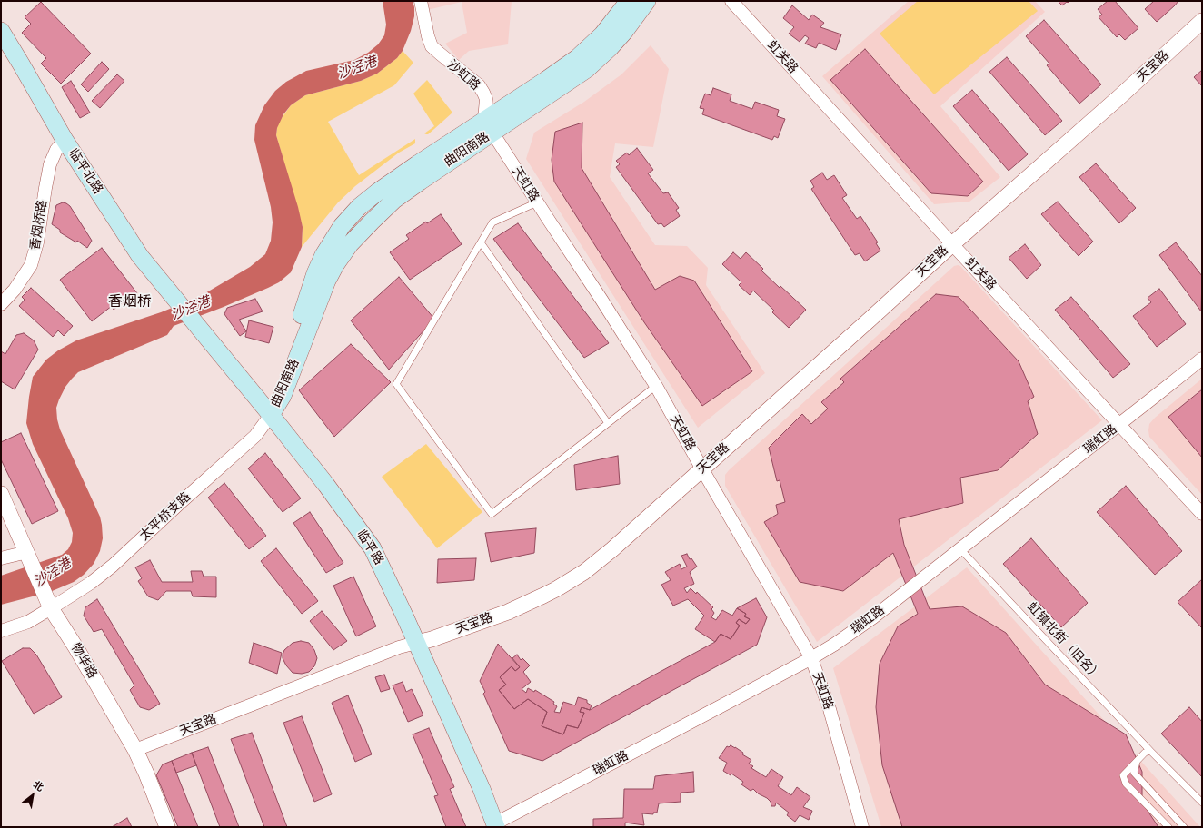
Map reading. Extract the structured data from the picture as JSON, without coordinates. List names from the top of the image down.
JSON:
{
  "streets": {
    "main road": ["曲阳南路", "临平北路", "临平路"],
    "street": [
      "虹关路",
      "天宝路",
      "沙虹路",
      "天虹路",
      "香烟桥路",
      "瑞虹路",
      "太平桥支路",
      "物华路"
    ],
    "lane": ["虹镇北街（旧名）"]
  },
  "crossings": [
    ["虹关路", "天宝路"],
    ["虹关路", "瑞虹路"],
    ["天宝路", "天虹路"],
    ["天宝路", "临平路"],
    ["天宝路", "物华路"],
    ["沙虹路", "曲阳南路"],
    ["沙虹路", "天虹路"],
    ["曲阳南路", "天虹路"],
    ["曲阳南路", "太平桥支路"],
    ["曲阳南路", "临平路"],
    ["临平北路", "香烟桥路"],
    ["临平北路", "临平路"],
    ["天虹路", "瑞虹路"],
    ["瑞虹路", "临平路"],
    ["瑞虹路", "虹镇北街（旧名）"],
    ["太平桥支路", "临平路"],
    ["太平桥支路", "物华路"]
  ],
  "districts": ["香烟桥"],
  "water": ["沙泾港"],
  "north": "top right"
}
